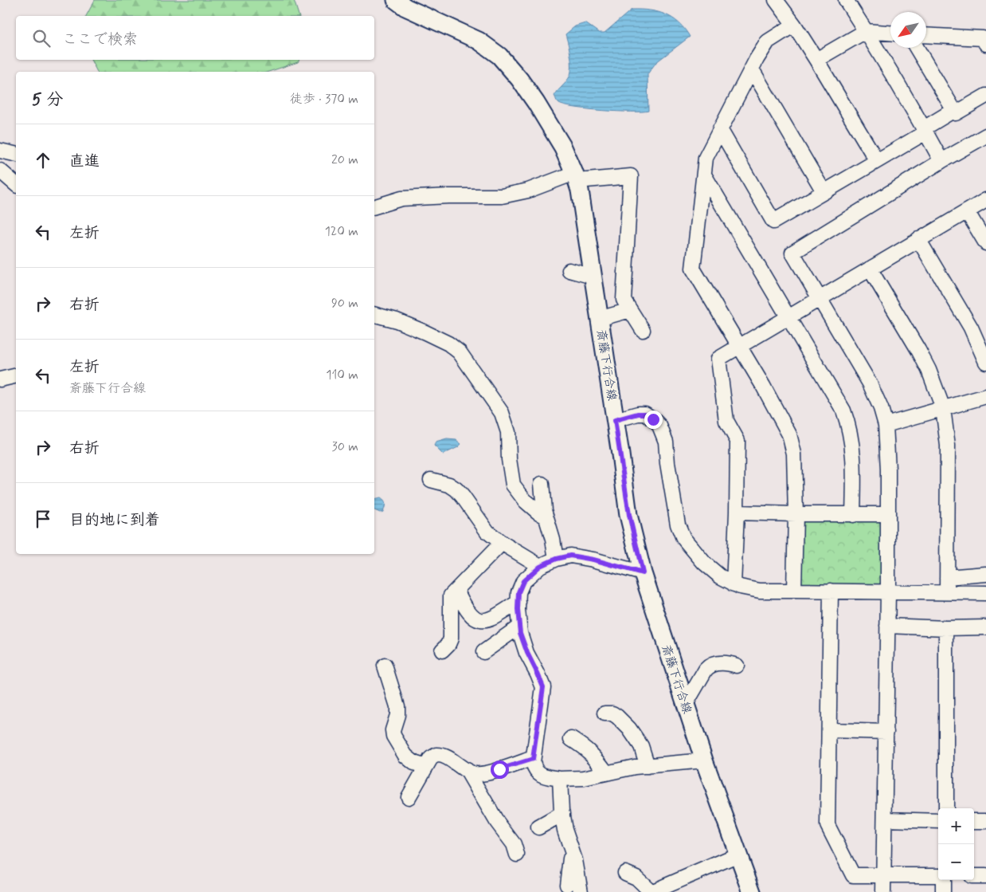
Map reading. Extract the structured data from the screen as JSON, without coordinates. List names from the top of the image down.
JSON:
{
  "streets": {
    "main road": ["斎藤下行合線"]
  },
  "north": "bottom left",
  "page": {
    "search": "ここで検索",
    "heading": ["5 分", "徒歩 · 370 m"],
    "list": [
      ["直進", "20 m"],
      ["左折", "120 m"],
      ["右折", "90 m"],
      ["左折", "斎藤下行合線", "110 m"],
      ["右折", "30 m"],
      "目的地に到着"
    ],
    "map_buttons": ["+", "−"]
  }
}
